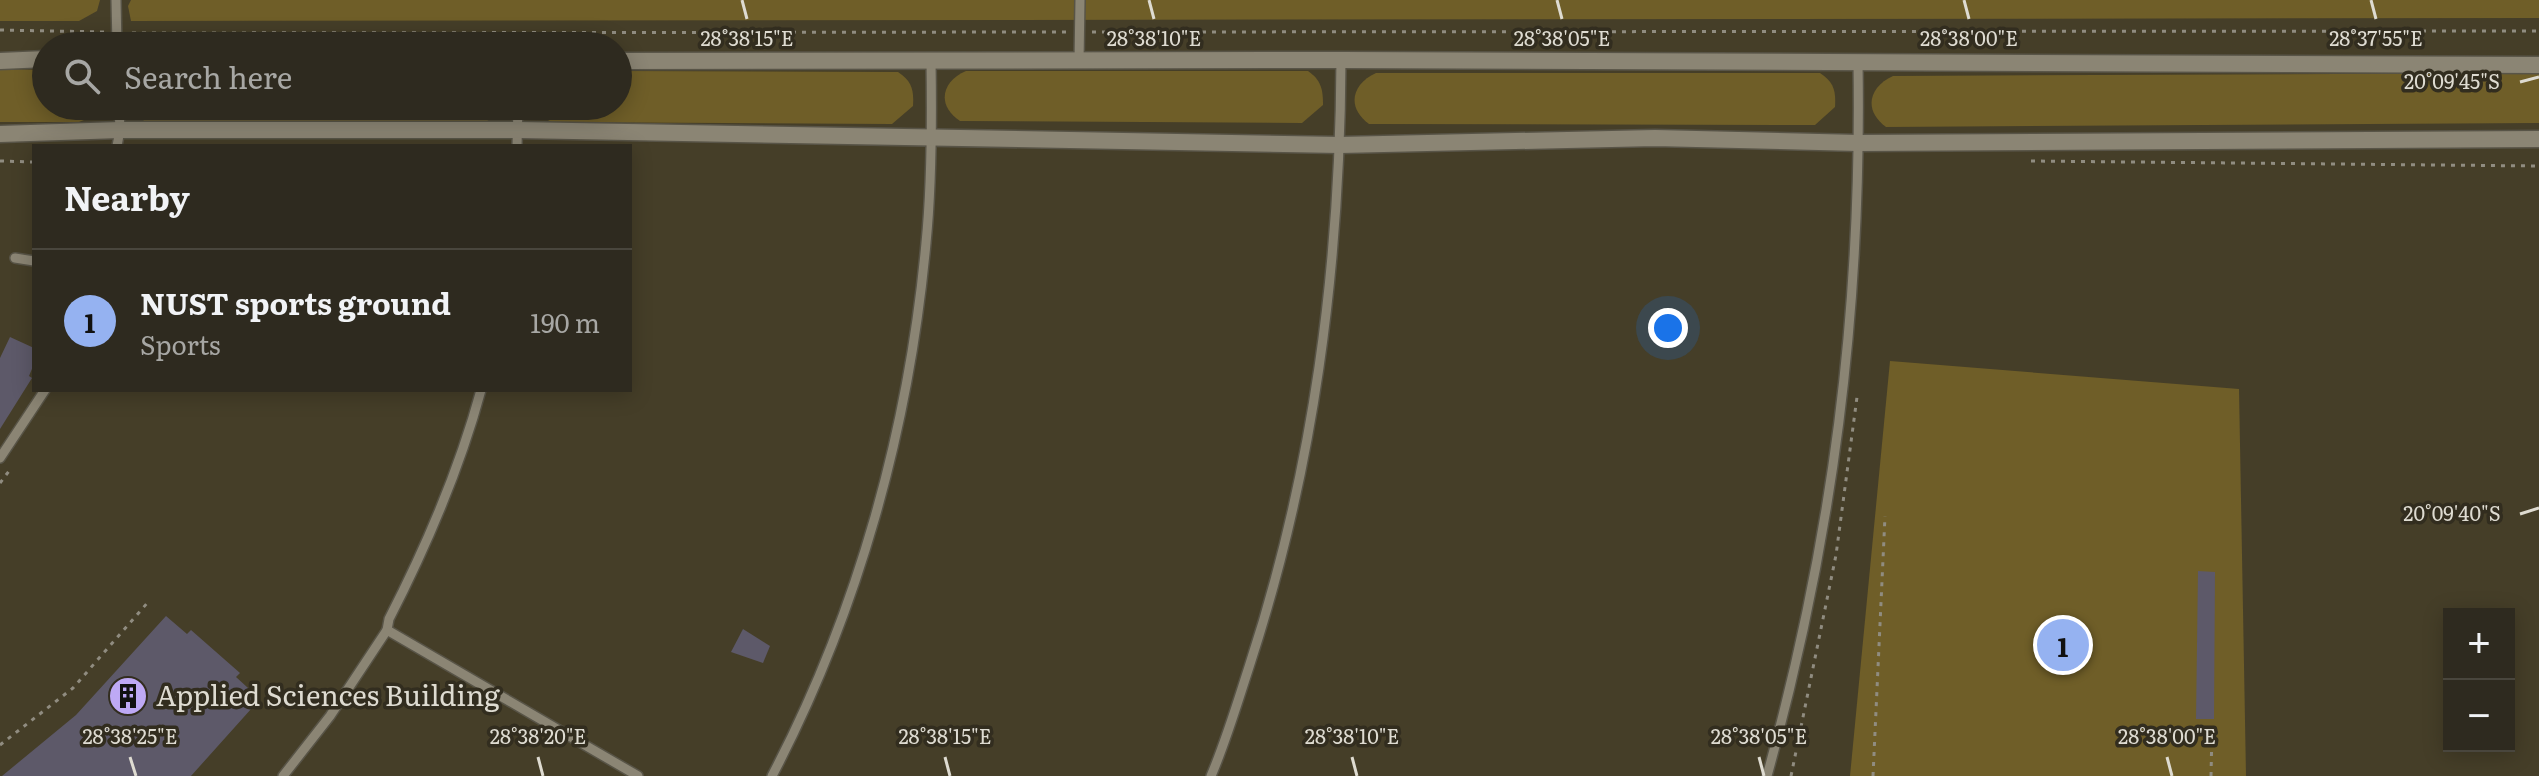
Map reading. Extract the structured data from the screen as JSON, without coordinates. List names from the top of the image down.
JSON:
{
  "places": {
    "building": ["Applied Sciences Building"]
  },
  "page": {
    "search": "Search here",
    "heading": "Nearby",
    "list": [
      {
        "mark": "1",
        "name": "NUST sports ground",
        "note": "Sports",
        "value": "190 m"
      }
    ],
    "map_buttons": ["+", "−"],
    "pins": "1"
  },
  "coordinates": [
    "28°38'15\"E",
    "28°38'10\"E",
    "28°38'05\"E",
    "28°38'00\"E",
    "28°37'55\"E",
    "20°09'45\"S",
    "20°09'40\"S",
    "28°38'25\"E",
    "28°38'20\"E"
  ]
}
